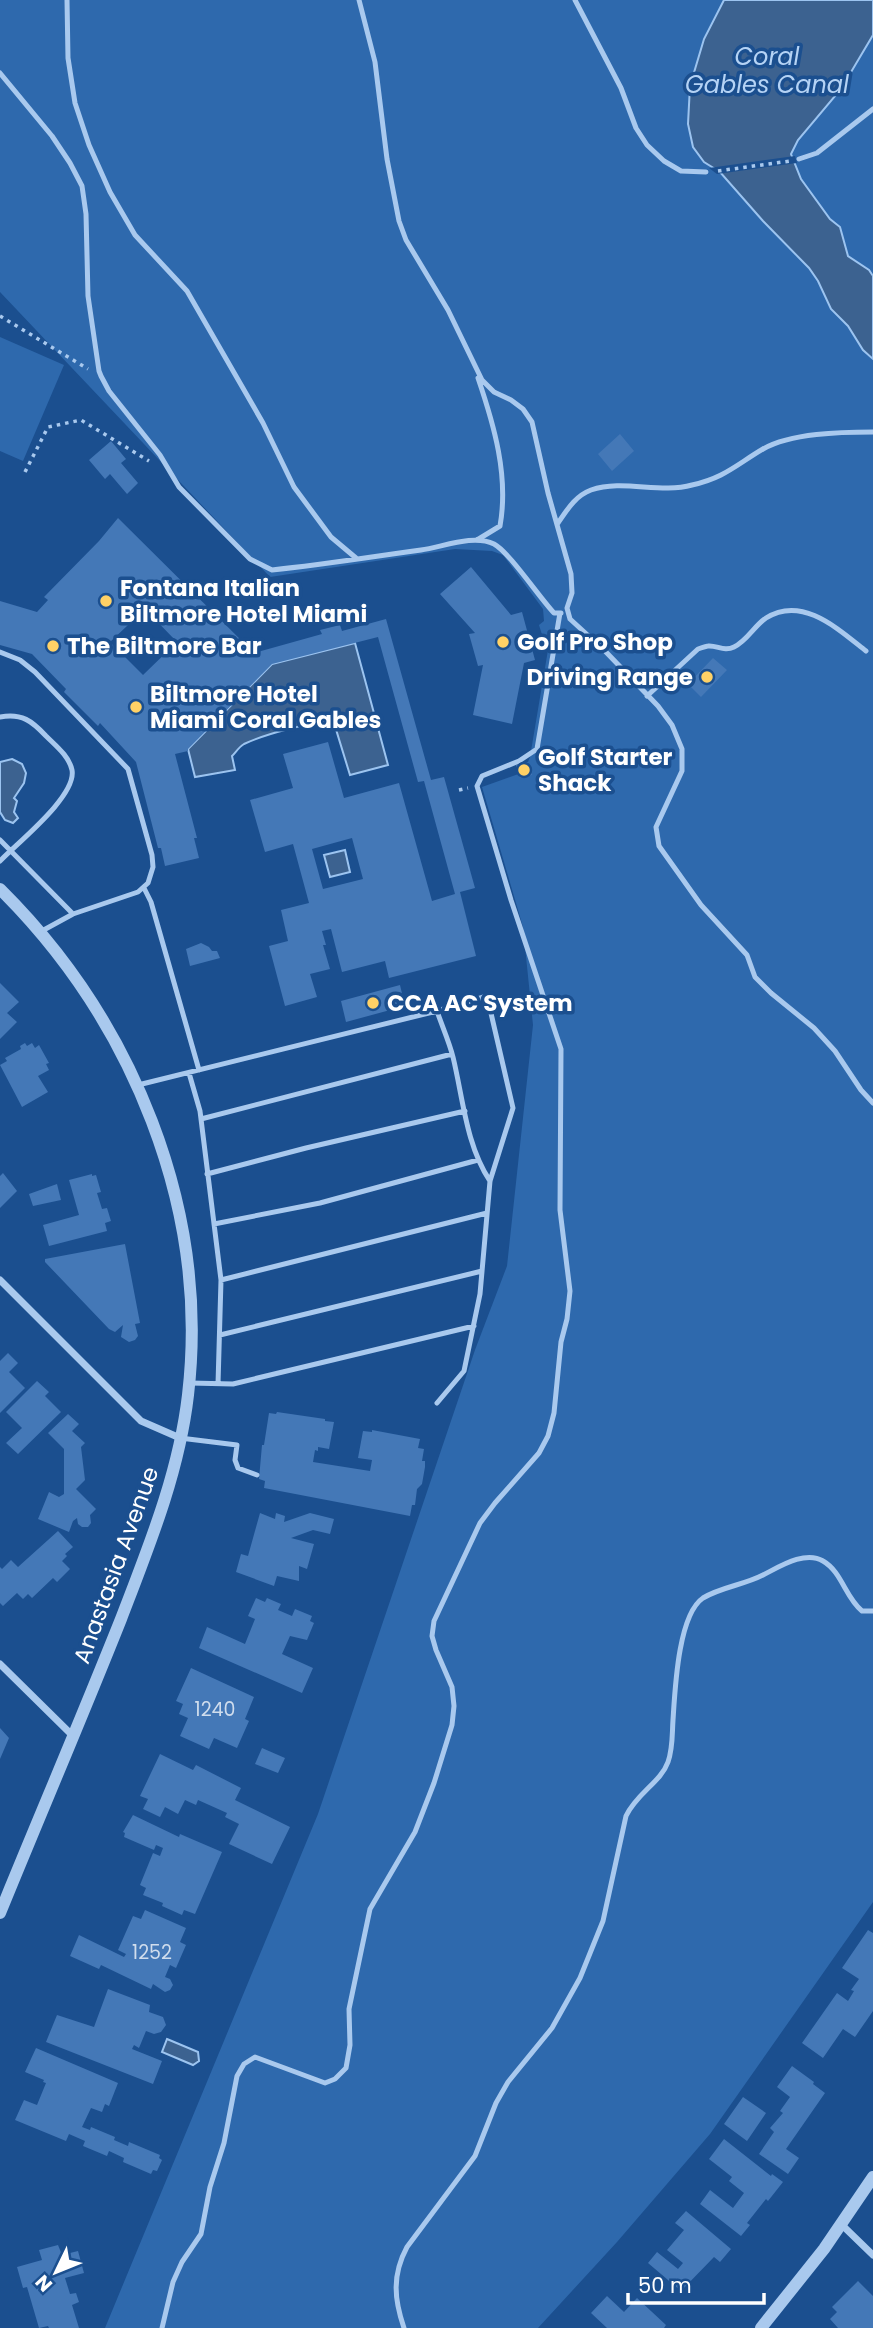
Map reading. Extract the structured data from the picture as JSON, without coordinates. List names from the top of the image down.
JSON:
{
  "streets": {
    "street": ["Anastasia Avenue"]
  },
  "water": ["Coral Gables Canal"],
  "places": [
    "Fontana Italian Biltmore Hotel Miami",
    "Golf Pro Shop",
    "The Biltmore Bar",
    "Driving Range",
    "Biltmore Hotel Miami Coral Gables",
    "Golf Starter Shack",
    "CCA AC System"
  ],
  "house_numbers": ["1240", "1252"],
  "scale_bar": "50 m",
  "north": "bottom left"
}
